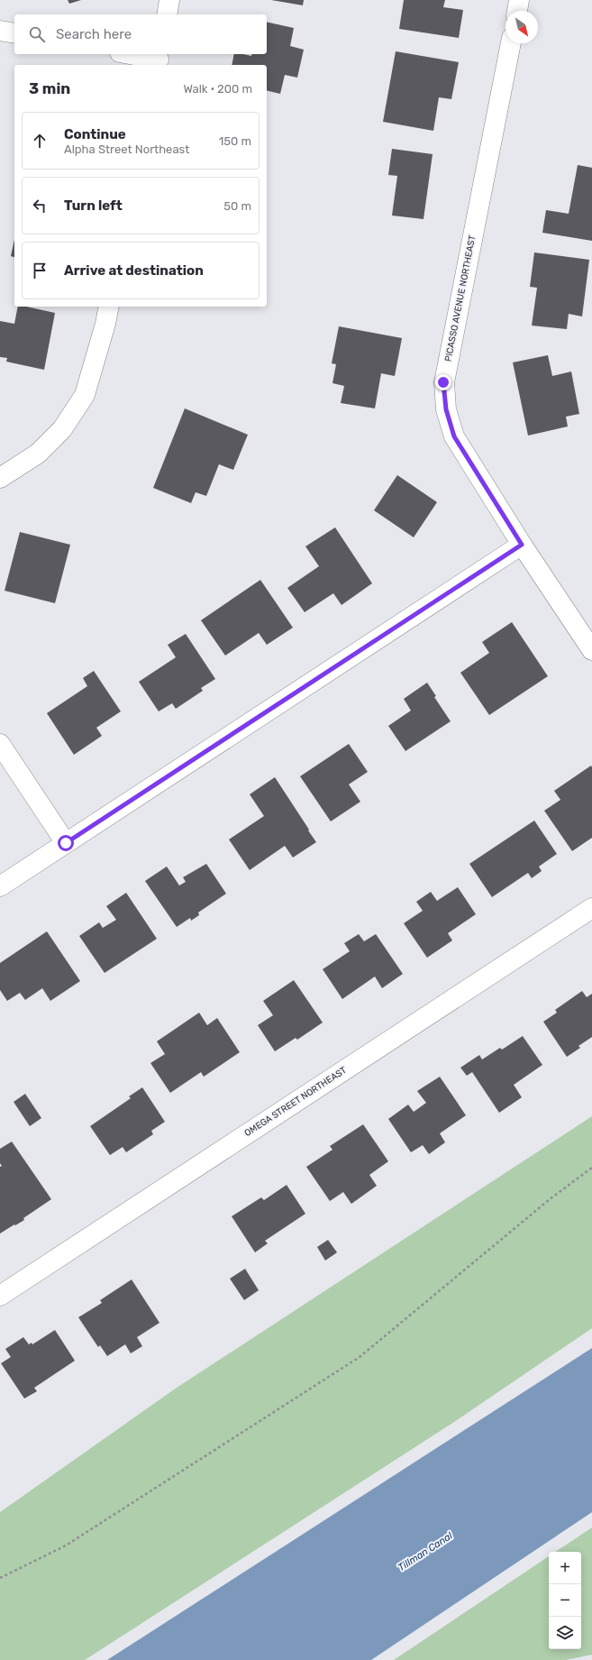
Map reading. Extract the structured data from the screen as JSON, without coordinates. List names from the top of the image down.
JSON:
{
  "streets": {
    "street": ["PICASSO AVENUE NORTHEAST", "OMEGA STREET NORTHEAST"]
  },
  "water": ["Tillman Canal"],
  "north": "bottom right",
  "page": {
    "search": "Search here",
    "heading": ["3 min", "Walk · 200 m"],
    "list": [
      ["Continue", "Alpha Street Northeast", "150 m"],
      ["Turn left", "50 m"],
      "Arrive at destination"
    ],
    "map_buttons": ["+", "−"]
  }
}
